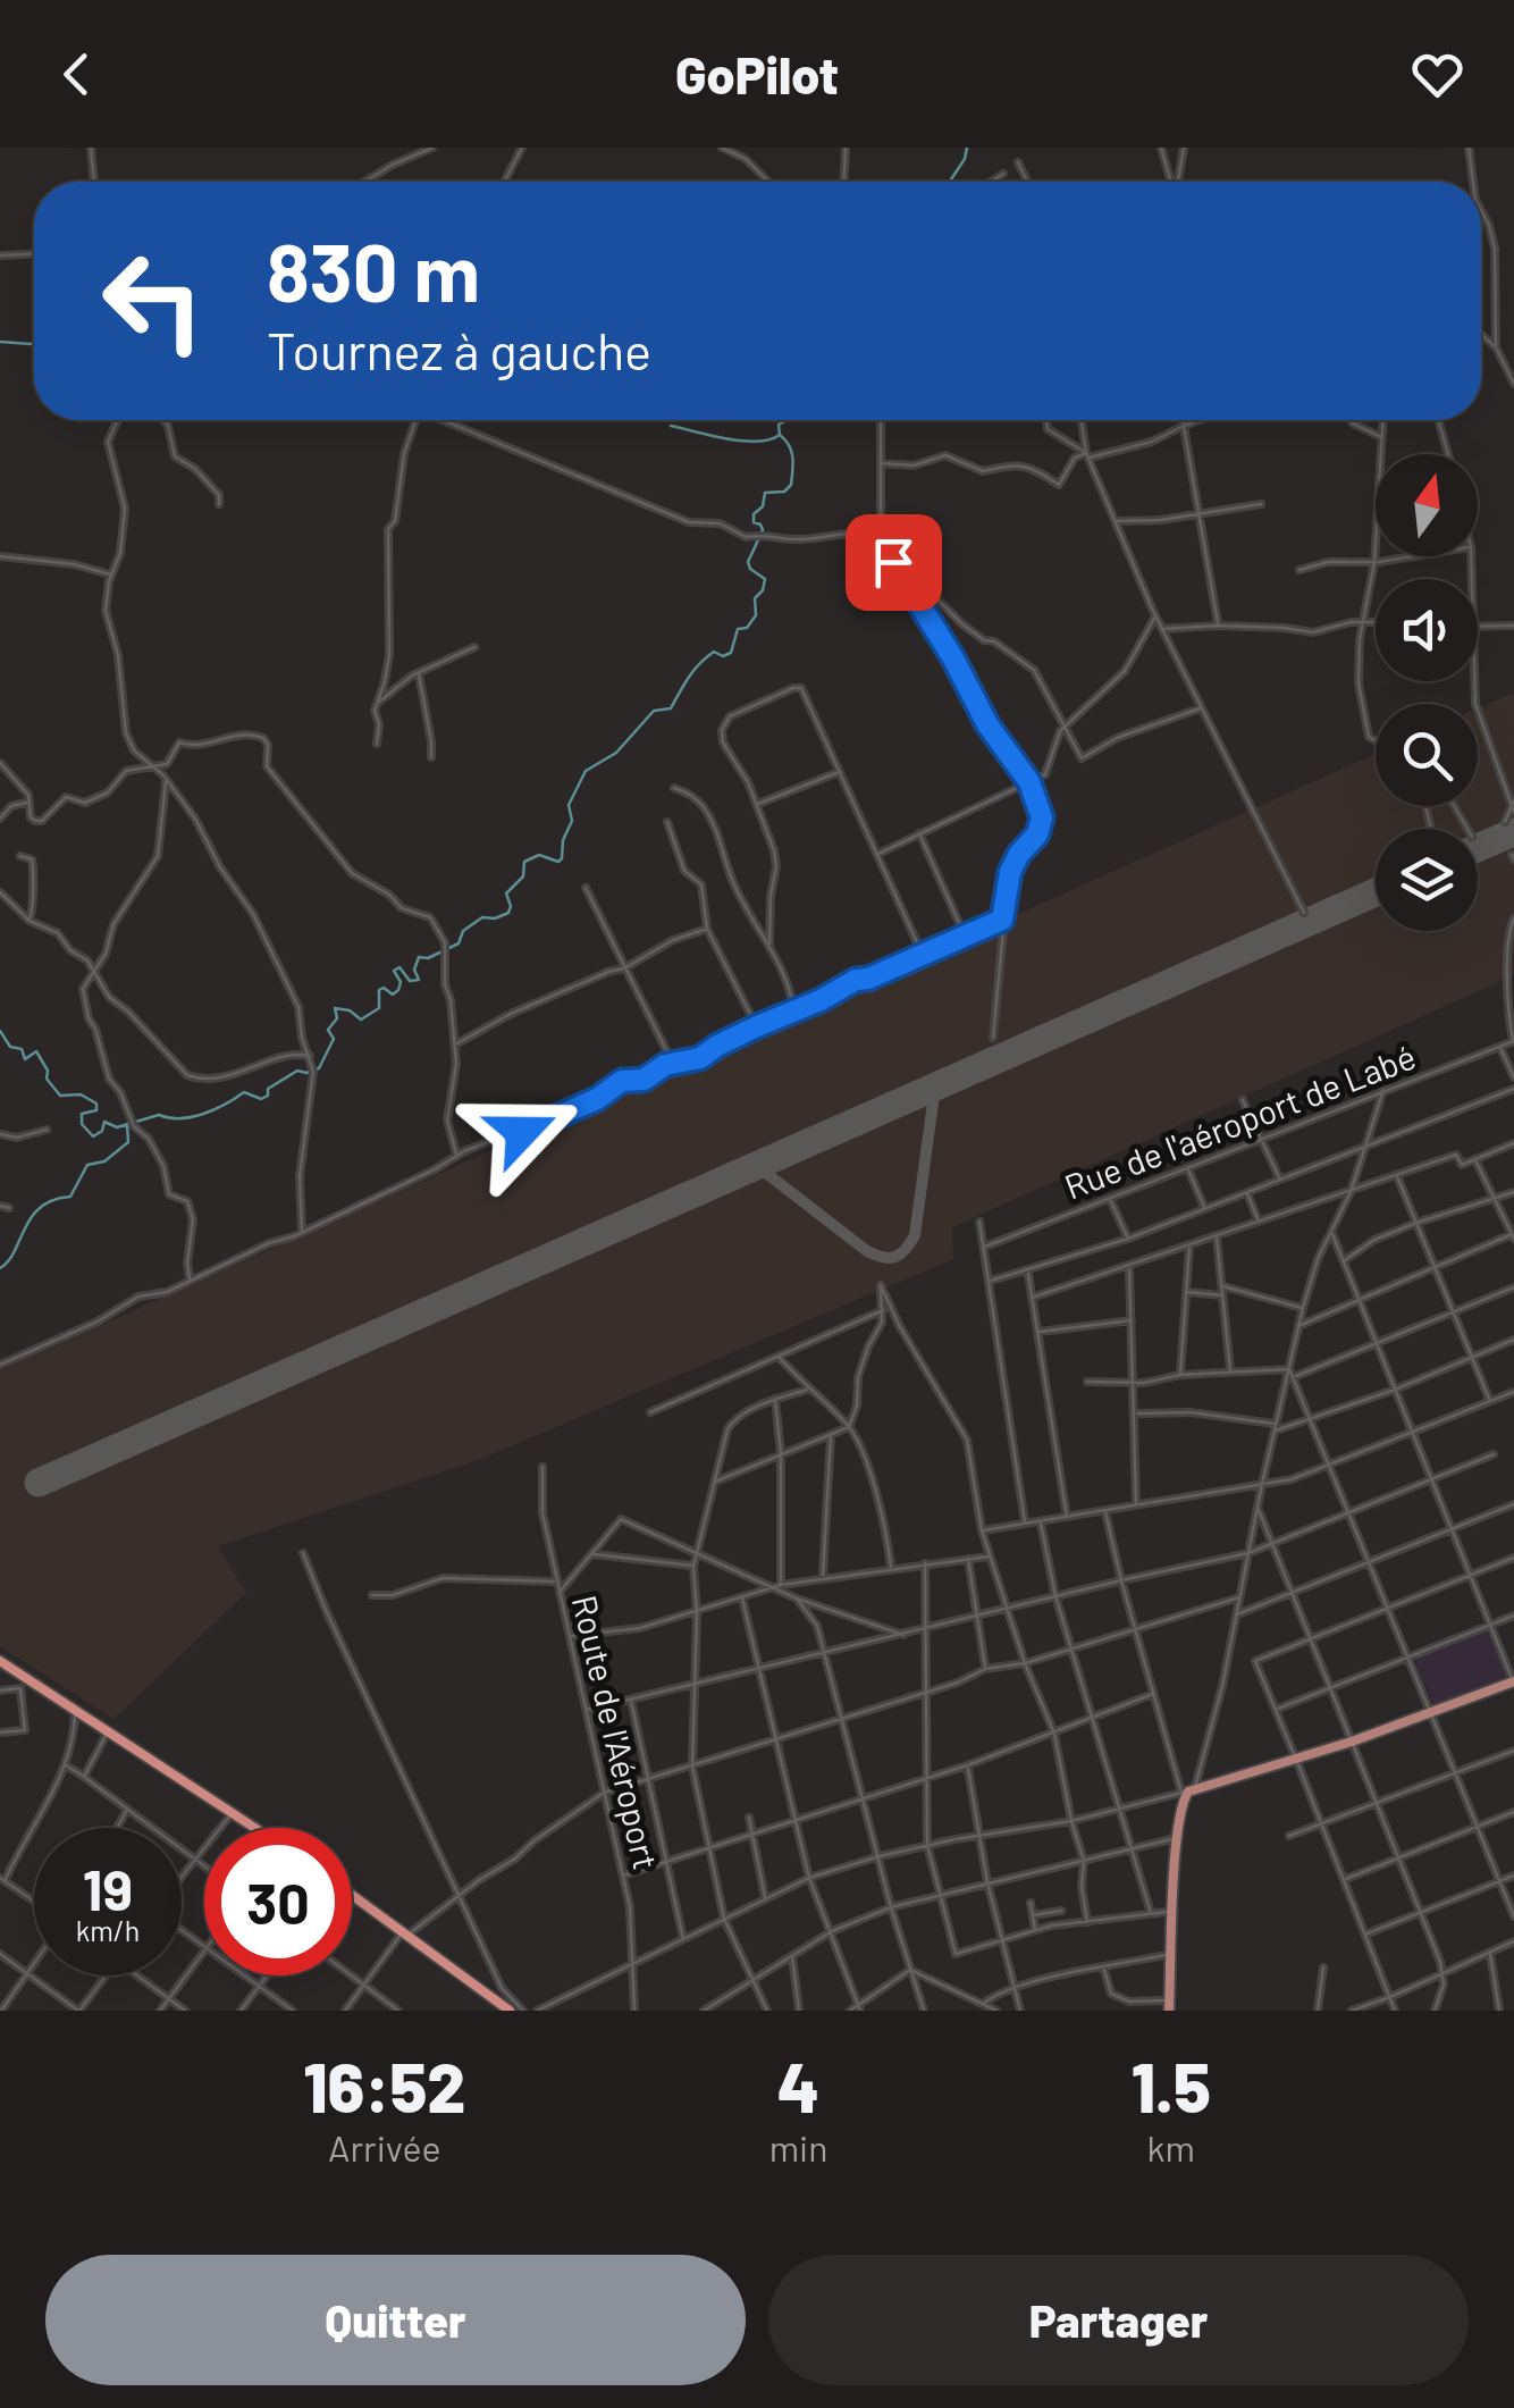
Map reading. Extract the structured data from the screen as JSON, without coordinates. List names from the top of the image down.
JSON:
{
  "streets": {
    "street": ["Rue de l'aéroport de Labé", "Route de l'Aéroport"]
  },
  "north": "top",
  "page": {
    "header": "GoPilot",
    "turn": ["830 m", "Tournez à gauche"],
    "speed": "19 km/h",
    "limit": "30",
    "eta": [
      "16:52",
      "Arrivée",
      "4",
      "min",
      "1.5",
      "km"
    ],
    "buttons": ["Quitter", "Partager"]
  }
}
